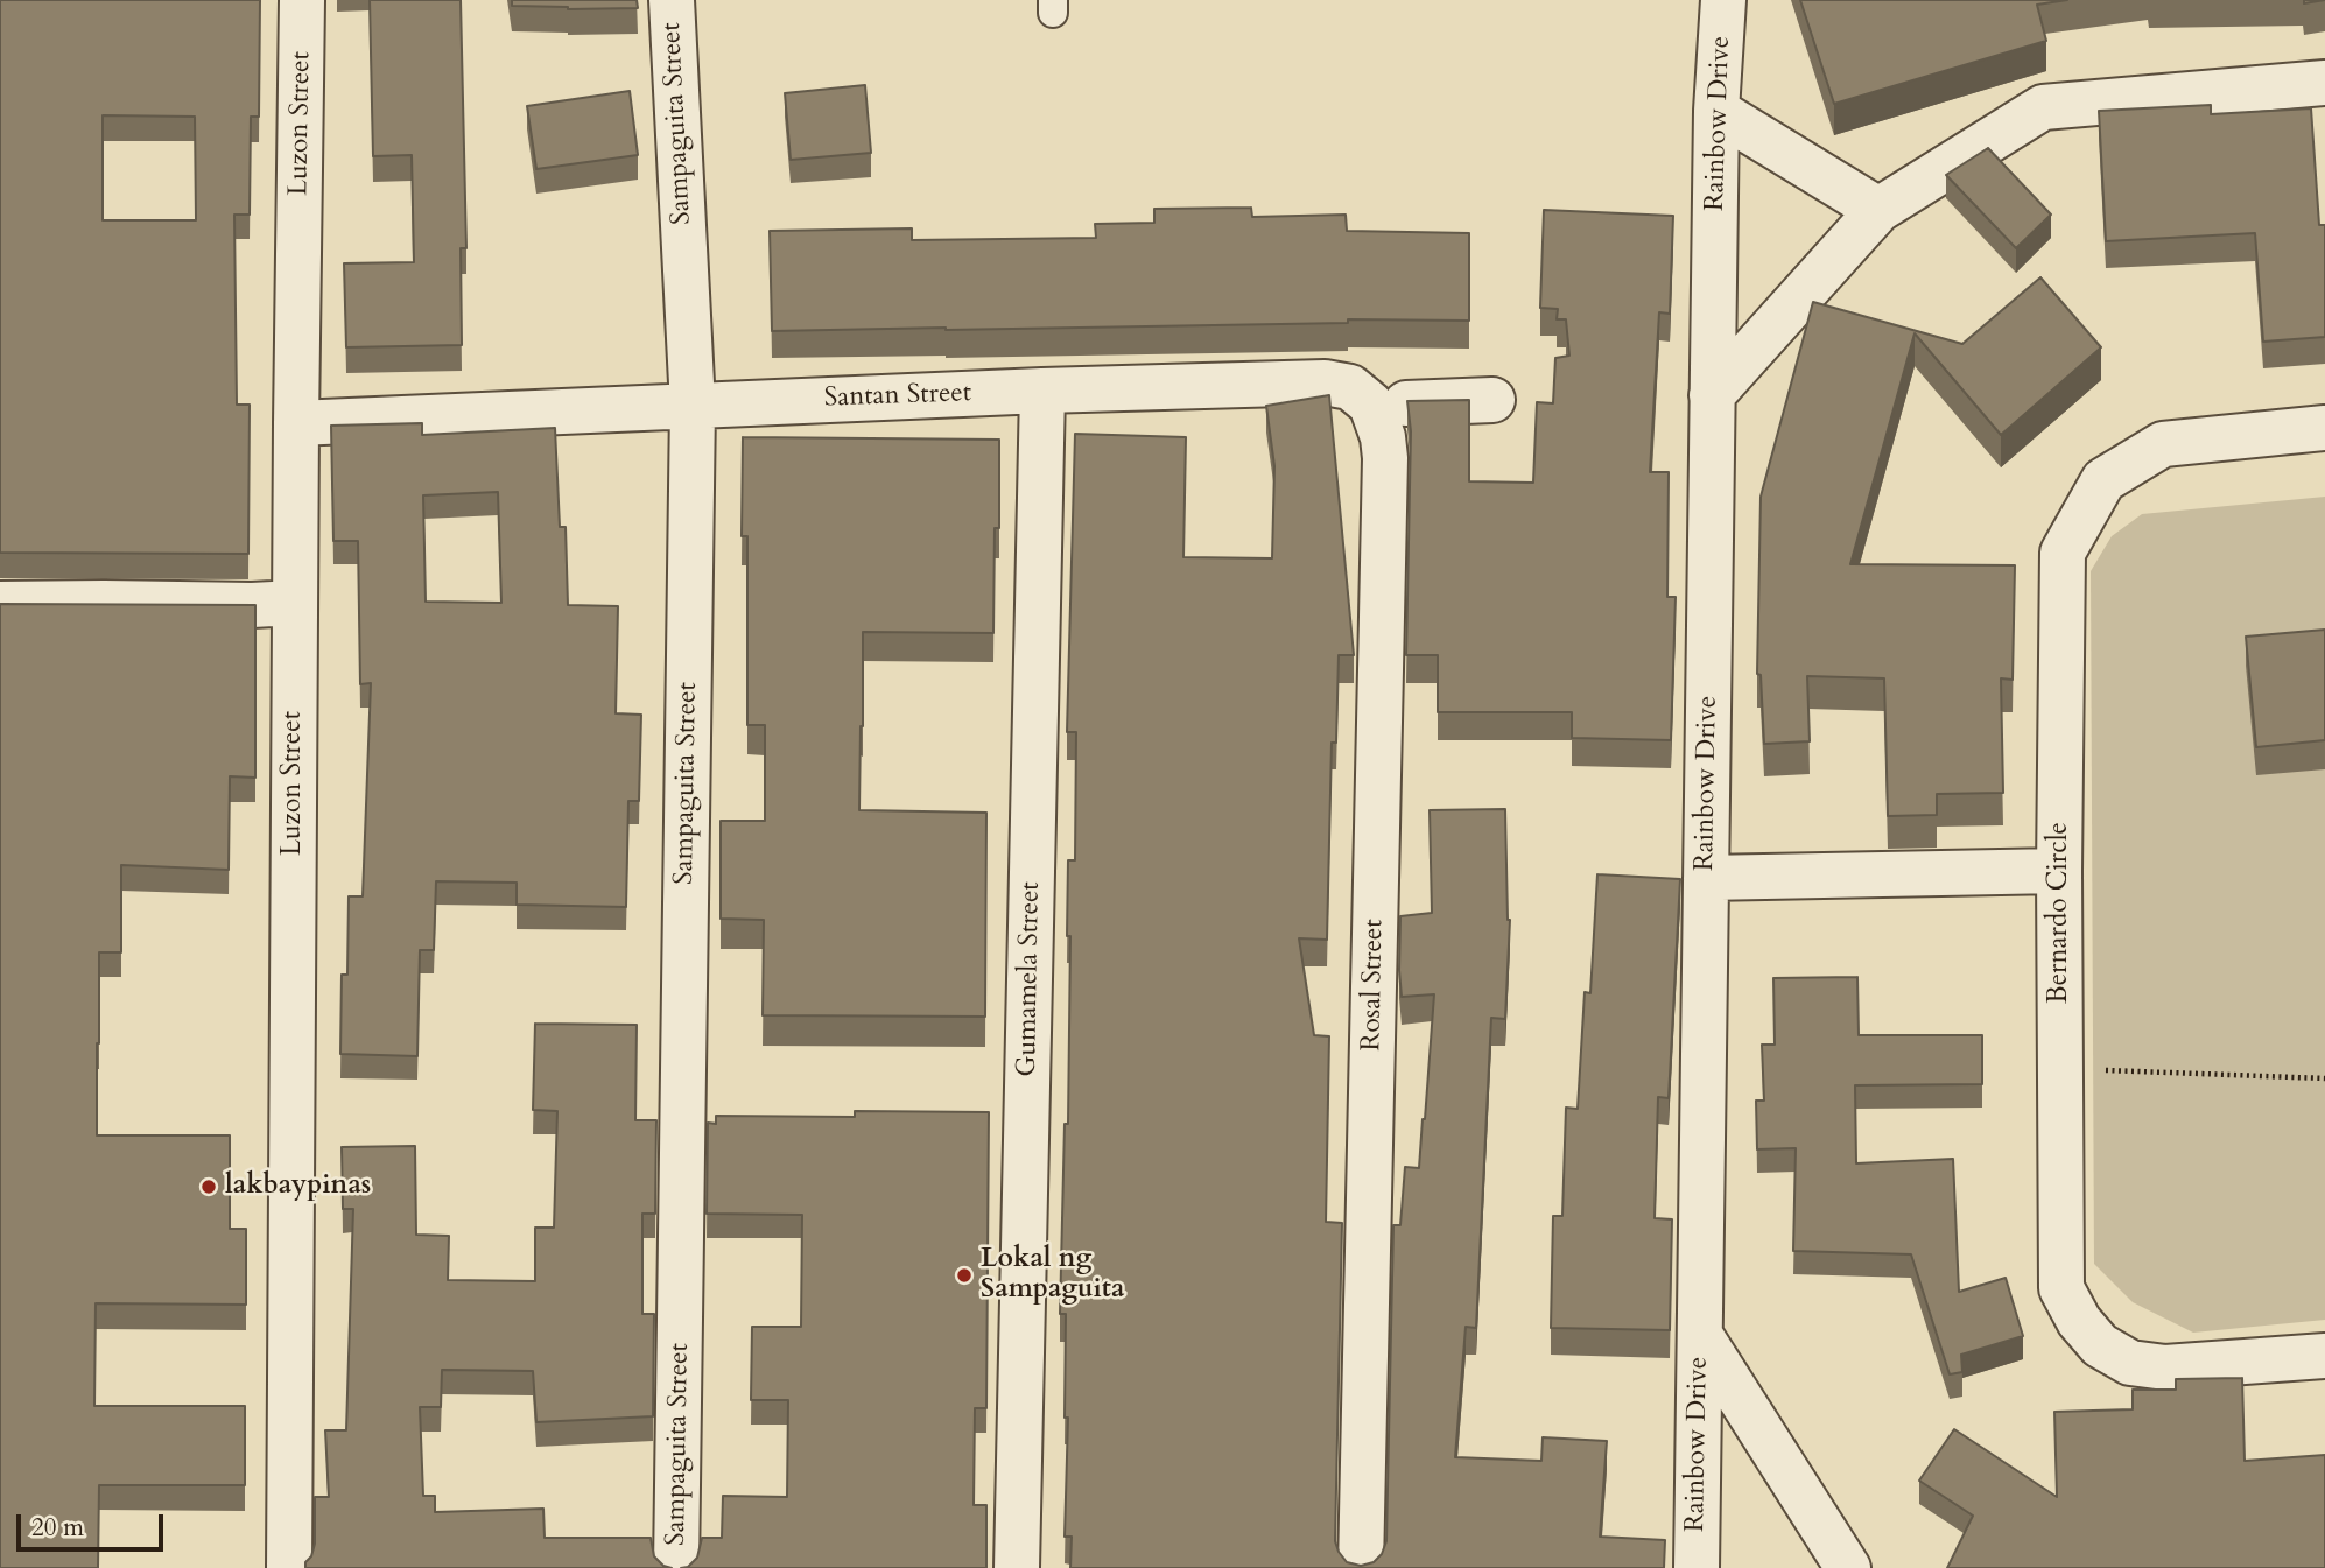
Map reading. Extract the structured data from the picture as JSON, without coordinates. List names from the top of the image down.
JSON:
{
  "streets": {
    "street": [
      "Luzon Street",
      "Sampaguita Street",
      "Rainbow Drive",
      "Santan Street",
      "Bernardo Circle",
      "Gumamela Street",
      "Rosal Street"
    ]
  },
  "crossings": [
    ["Luzon Street", "Santan Street"],
    ["Sampaguita Street", "Santan Street"],
    ["Santan Street", "Gumamela Street"],
    ["Santan Street", "Rosal Street"]
  ],
  "places": ["lakbaypinas", "Lokal ng Sampaguita"],
  "scale_bar": "20 m"
}
